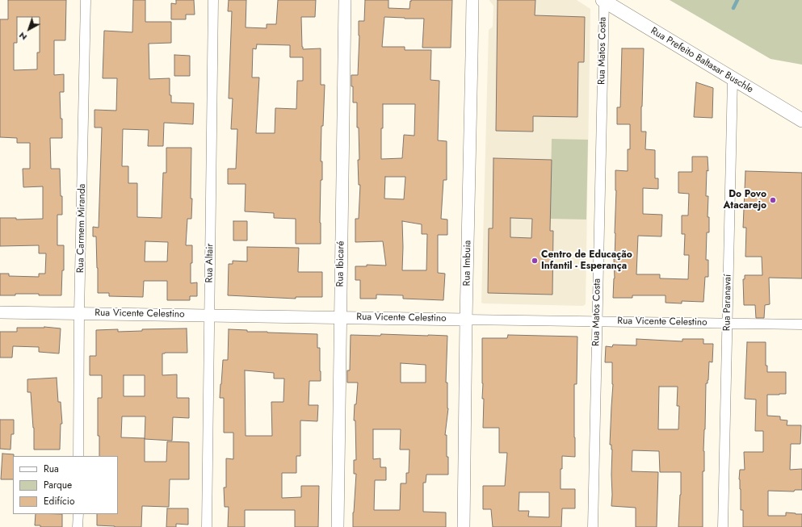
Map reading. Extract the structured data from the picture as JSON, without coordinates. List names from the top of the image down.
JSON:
{
  "streets": {
    "main road": ["Rua Prefeito Baltasar Buschle"],
    "street": [
      "Rua Matos Costa",
      "Rua Carmem Miranda",
      "Rua Altair",
      "Rua Imbuia",
      "Rua Ibicaré",
      "Rua Paranavaí",
      "Rua Vicente Celestino"
    ]
  },
  "crossings": [
    ["Rua Matos Costa", "Rua Prefeito Baltasar Buschle"],
    ["Rua Matos Costa", "Rua Vicente Celestino"],
    ["Rua Prefeito Baltasar Buschle", "Rua Paranavaí"],
    ["Rua Carmem Miranda", "Rua Vicente Celestino"],
    ["Rua Altair", "Rua Vicente Celestino"],
    ["Rua Imbuia", "Rua Vicente Celestino"],
    ["Rua Ibicaré", "Rua Vicente Celestino"],
    ["Rua Paranavaí", "Rua Vicente Celestino"]
  ],
  "places": ["Do Povo Atacarejo", "Centro de Educação Infantil - Esperança"],
  "legend": ["Rua", "Parque", "Edifício"],
  "north": "bottom left"
}
